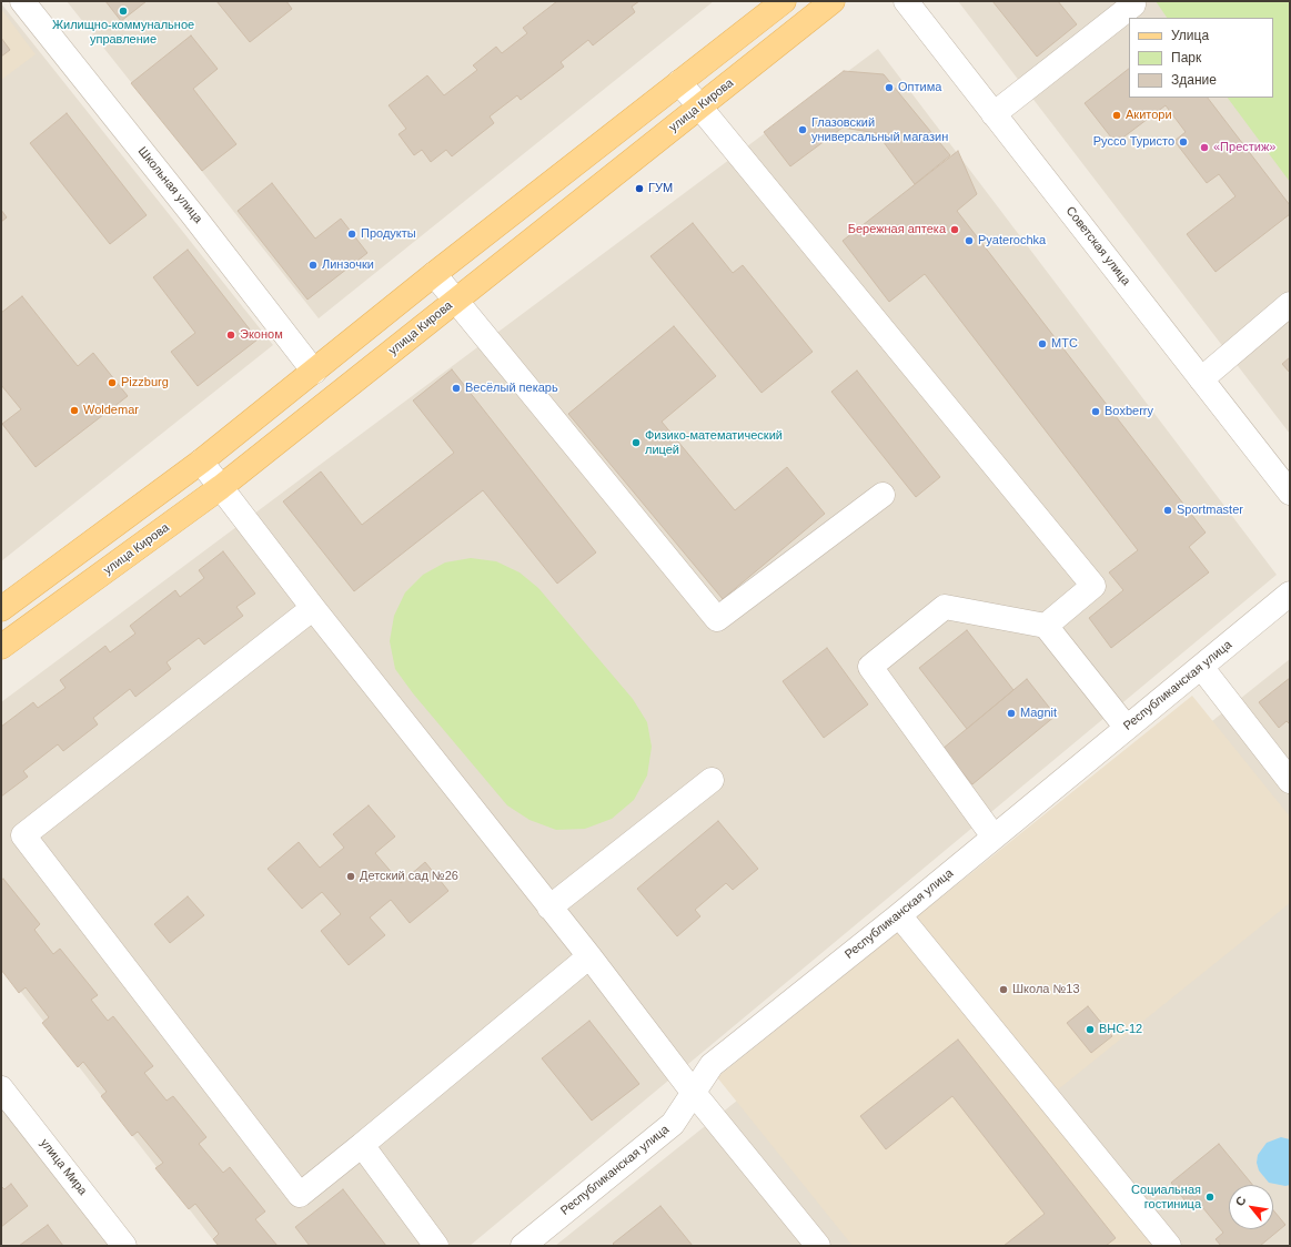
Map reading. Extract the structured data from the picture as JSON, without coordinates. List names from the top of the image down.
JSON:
{
  "streets": {
    "main road": ["улица Кирова"],
    "street": [
      "Школьная улица",
      "Советская улица",
      "Республиканская улица",
      "улица Мира"
    ]
  },
  "places": [
    "Жилищно-коммунальное управление",
    "Оптима",
    "Акитори",
    "Глазовский универсальный магазин",
    "Руссо Туристо",
    "«Престиж»",
    "ГУМ",
    "Бережная аптека",
    "Продукты",
    "Pyaterochka",
    "Линзочки",
    "Эконом",
    "МТС",
    "Pizzburg",
    "Весёлый пекарь",
    "Woldemar",
    "Boxberry",
    "Физико-математический лицей",
    "Sportmaster",
    "Magnit",
    "Детский сад №26",
    "Школа №13",
    "ВНС-12",
    "Социальная гостиница"
  ],
  "legend": ["Улица", "Парк", "Здание"],
  "north": "top left"
}
